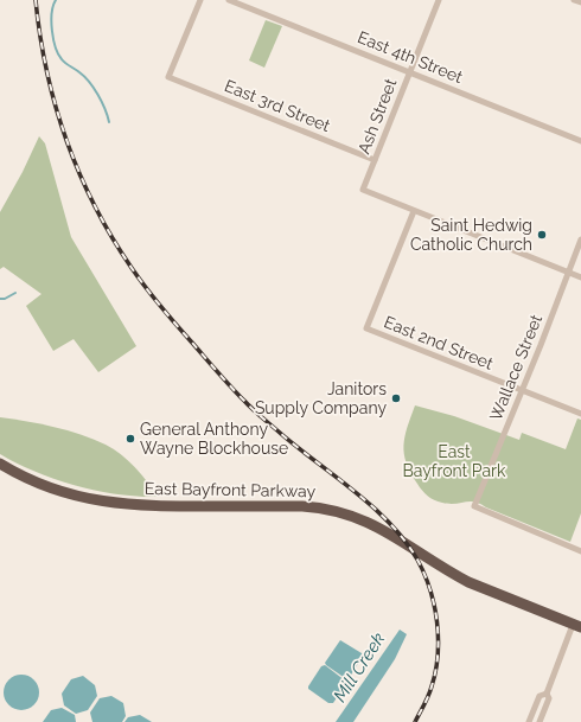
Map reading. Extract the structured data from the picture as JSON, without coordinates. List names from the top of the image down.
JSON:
{
  "streets": {
    "highway": ["East Bayfront Parkway"],
    "street": [
      "East 4th Street",
      "East 3rd Street",
      "Ash Street",
      "East 2nd Street",
      "Wallace Street"
    ]
  },
  "crossings": [
    ["East 4th Street", "Ash Street"],
    ["East 3rd Street", "Ash Street"],
    ["Ash Street", "East 2nd Street"],
    ["East 2nd Street", "Wallace Street"]
  ],
  "water": ["Mill Creek"],
  "parks": ["East Bayfront Park"],
  "places": ["Saint Hedwig Catholic Church", "Janitors Supply Company", "General Anthony Wayne Blockhouse"]
}
